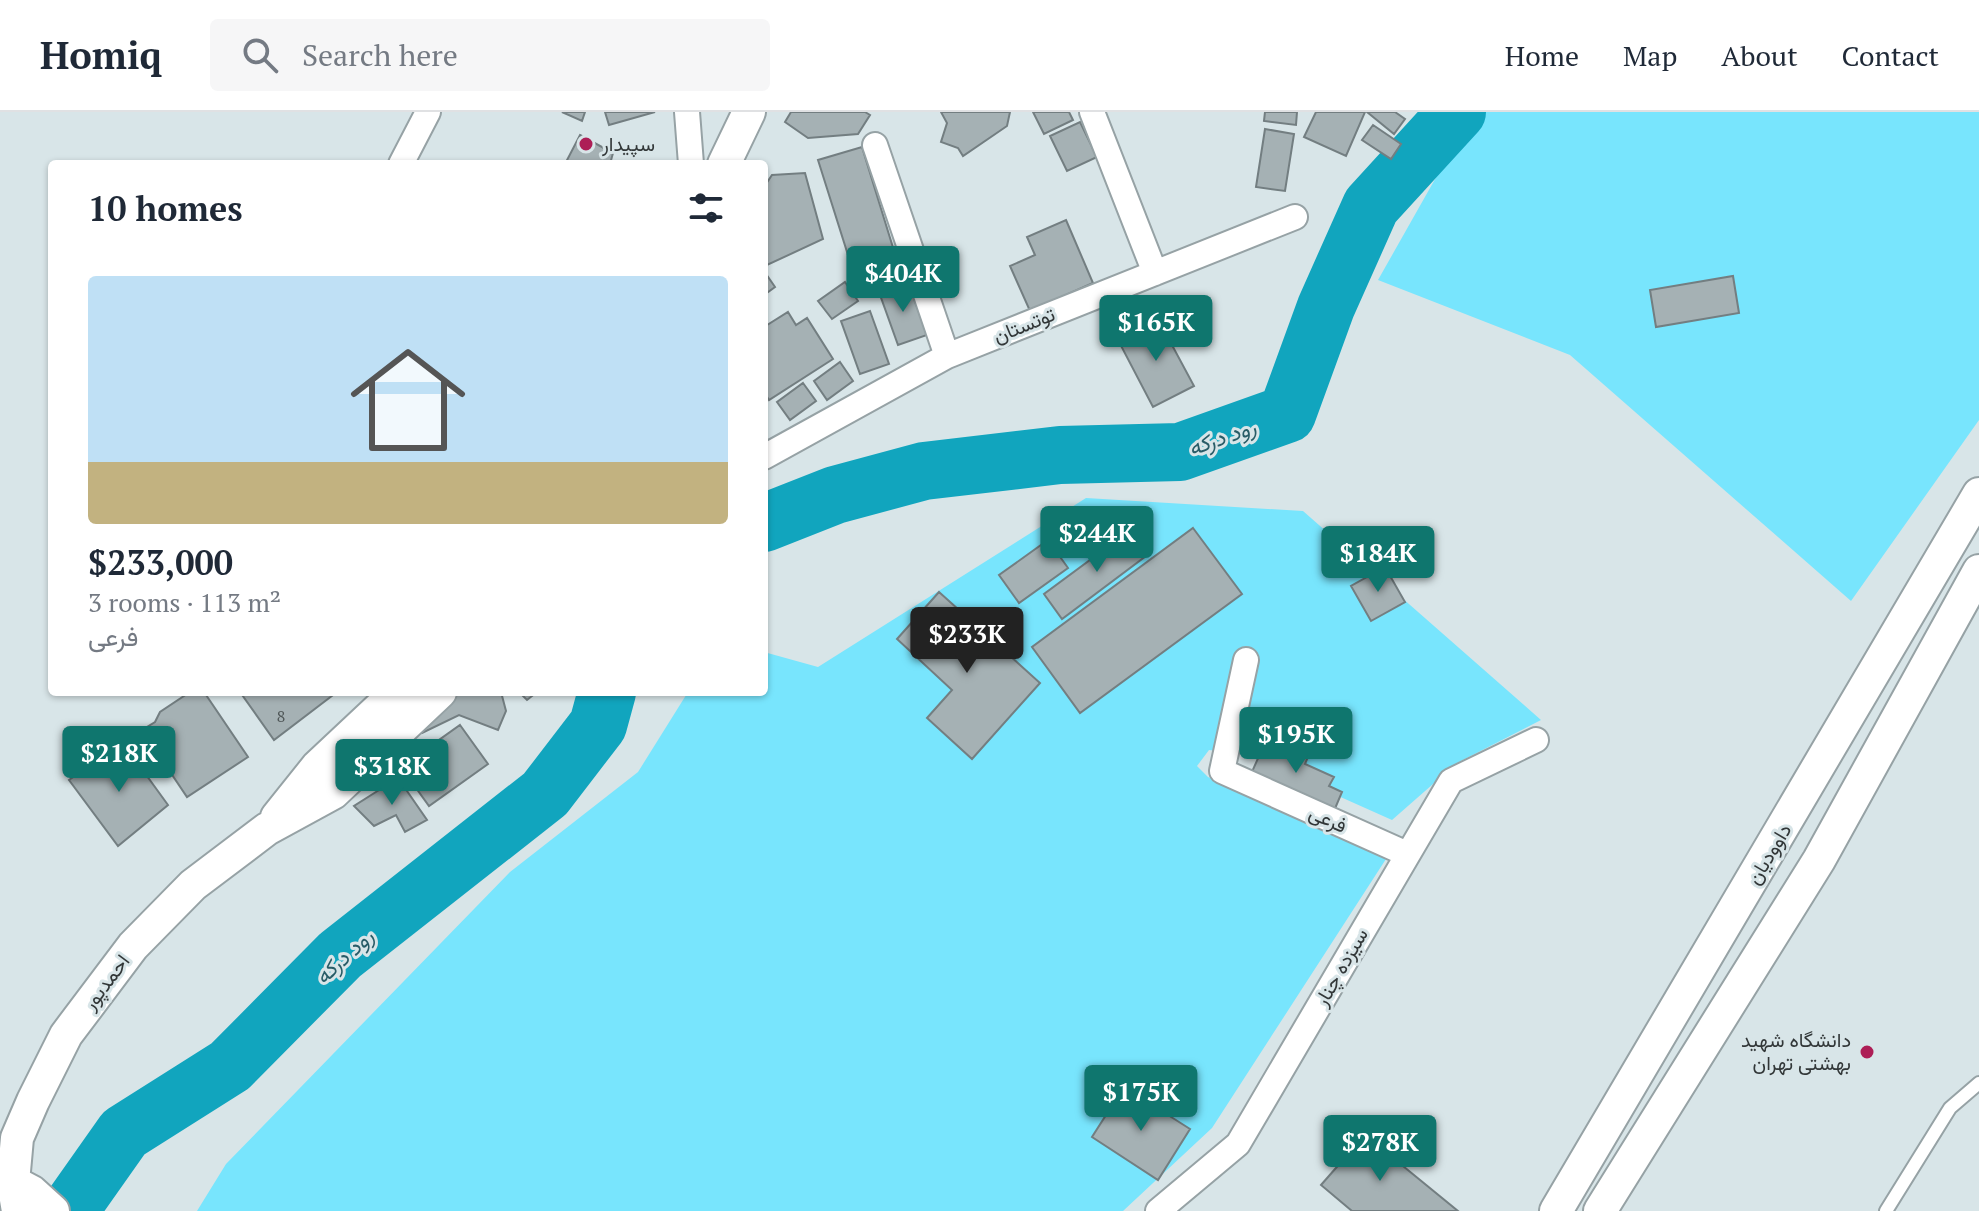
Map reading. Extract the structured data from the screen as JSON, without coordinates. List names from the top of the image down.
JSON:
{
  "streets": {
    "street": [
      "توتستان",
      "فرعی",
      "داوودیان",
      "سیزده چنار",
      "احمدپور"
    ]
  },
  "crossings": [
    ["فرعی", "سیزده چنار"]
  ],
  "water": ["رود درکه"],
  "places": ["سپیدار", "دانشگاه شهید بهشتی تهران"],
  "house_numbers": ["8"],
  "page": {
    "header": "Homiq",
    "search": "Search here",
    "nav": [
      "Home",
      "Map",
      "About",
      "Contact"
    ],
    "heading": "10 homes",
    "price": [
      "$404K",
      "$165K",
      "$244K",
      "$184K",
      "$233K",
      "$195K",
      "$218K",
      "$318K",
      "$175K",
      "$278K"
    ],
    "list": [
      {
        "name": "$233,000",
        "note": "3 rooms · 113 m² · فرعی"
      }
    ]
  }
}
